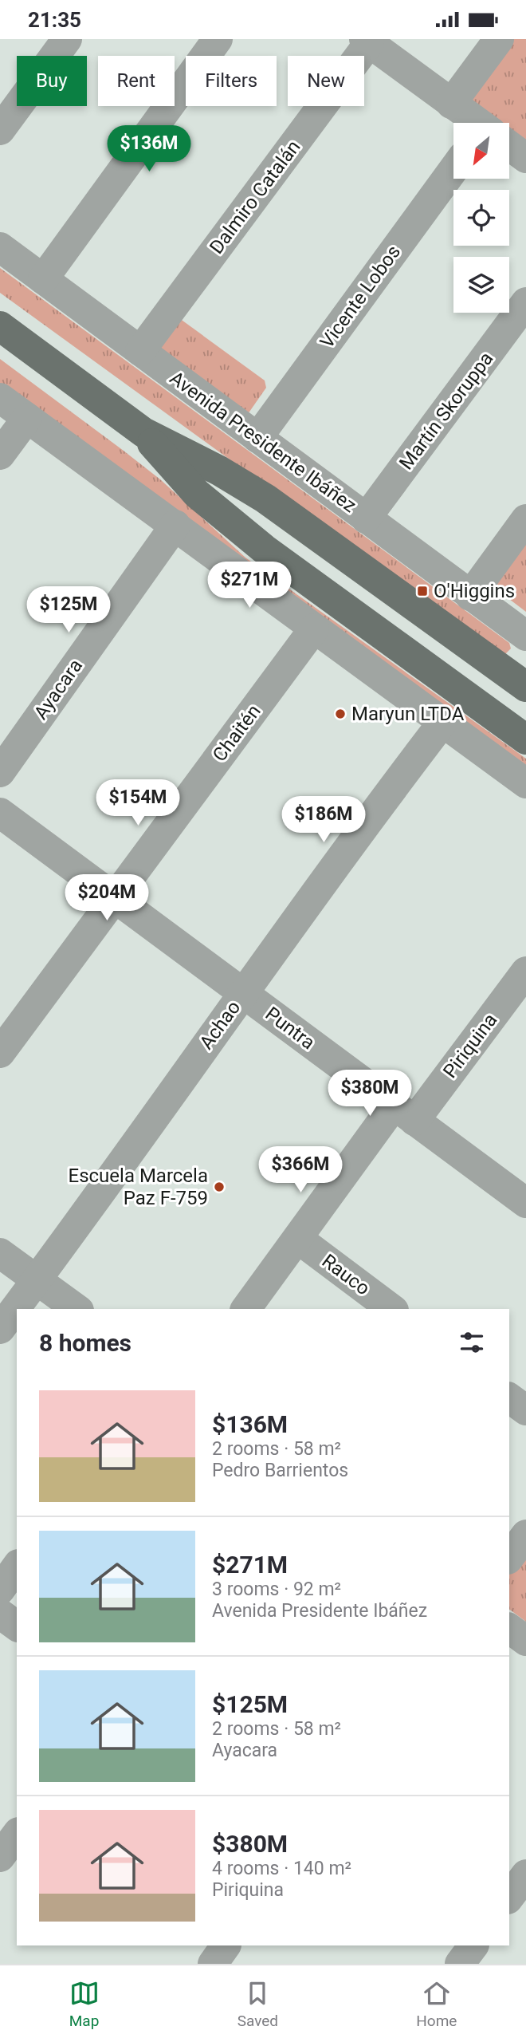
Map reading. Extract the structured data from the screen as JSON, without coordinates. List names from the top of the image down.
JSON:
{
  "streets": {
    "street": [
      "Dalmiro Catalán",
      "Vicente Lobos",
      "Martín Skoruppa",
      "Avenida Presidente Ibáñez",
      "Ayacara",
      "Chaitén",
      "Achao",
      "Puntra",
      "Piriquina",
      "Rauco"
    ]
  },
  "crossings": [
    ["Dalmiro Catalán", "Avenida Presidente Ibáñez"],
    ["Vicente Lobos", "Avenida Presidente Ibáñez"],
    ["Martín Skoruppa", "Avenida Presidente Ibáñez"],
    ["Chaitén", "Puntra"],
    ["Achao", "Puntra"],
    ["Puntra", "Piriquina"],
    ["Piriquina", "Rauco"]
  ],
  "places": {
    "transit": ["O'Higgins"],
    "other": ["Maryun LTDA", "Escuela Marcela Paz F-759"]
  },
  "north": "bottom left",
  "page": {
    "status": "21:35",
    "chip": [
      "Buy",
      "Rent",
      "Filters",
      "New"
    ],
    "price": [
      "$136M",
      "$271M",
      "$125M",
      "$154M",
      "$186M",
      "$204M",
      "$380M",
      "$366M"
    ],
    "heading": "8 homes",
    "list": [
      {
        "name": "$136M",
        "note": "2 rooms · 58 m² · Pedro Barrientos"
      },
      {
        "name": "$271M",
        "note": "3 rooms · 92 m² · Avenida Presidente Ibáñez"
      },
      {
        "name": "$125M",
        "note": "2 rooms · 58 m² · Ayacara"
      },
      {
        "name": "$380M",
        "note": "4 rooms · 140 m² · Piriquina"
      }
    ],
    "tabs": ["Map", "Saved", "Home"]
  }
}
